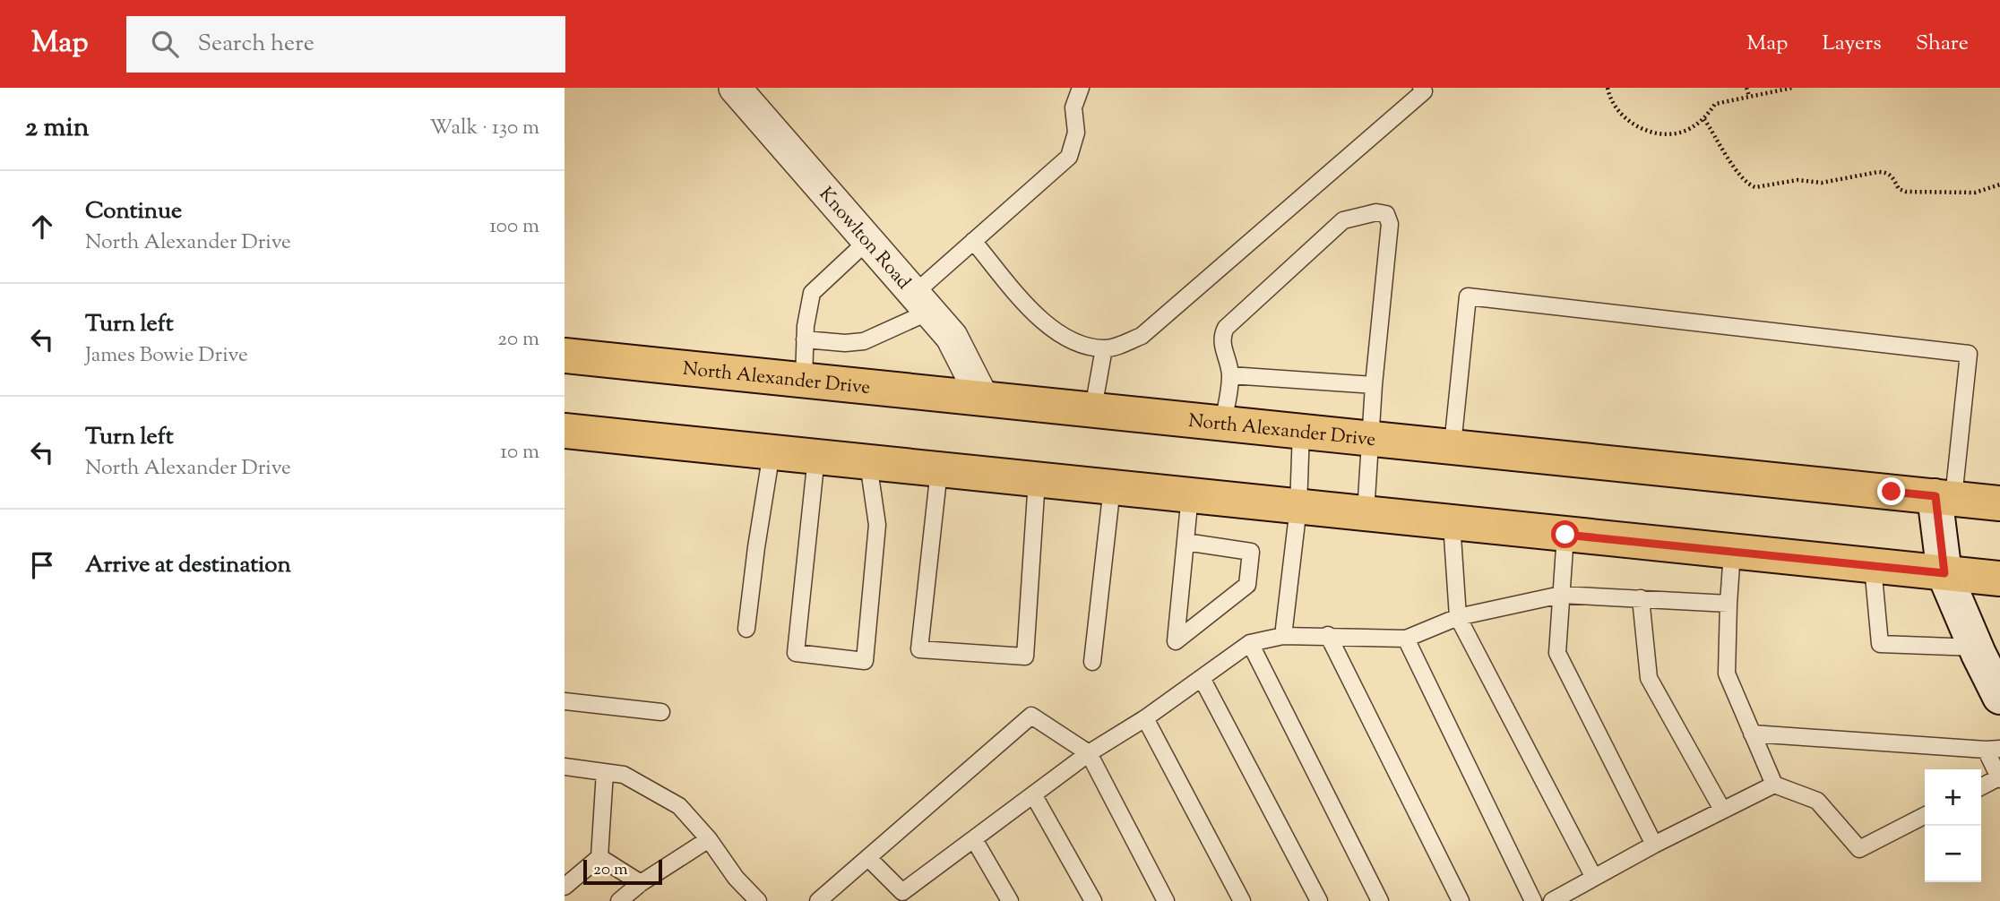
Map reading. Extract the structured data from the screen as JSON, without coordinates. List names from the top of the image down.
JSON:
{
  "streets": {
    "main road": ["North Alexander Drive"],
    "street": ["Knowlton Road"]
  },
  "crossings": [
    ["Knowlton Road", "North Alexander Drive"]
  ],
  "scale_bar": "20 m",
  "page": {
    "header": "Map",
    "search": "Search here",
    "nav": ["Map", "Layers", "Share"],
    "heading": ["2 min", "Walk · 130 m"],
    "list": [
      ["Continue", "North Alexander Drive", "100 m"],
      ["Turn left", "James Bowie Drive", "20 m"],
      ["Turn left", "North Alexander Drive", "10 m"],
      "Arrive at destination"
    ],
    "map_buttons": ["+", "−"],
    "scale": "20 m"
  }
}
